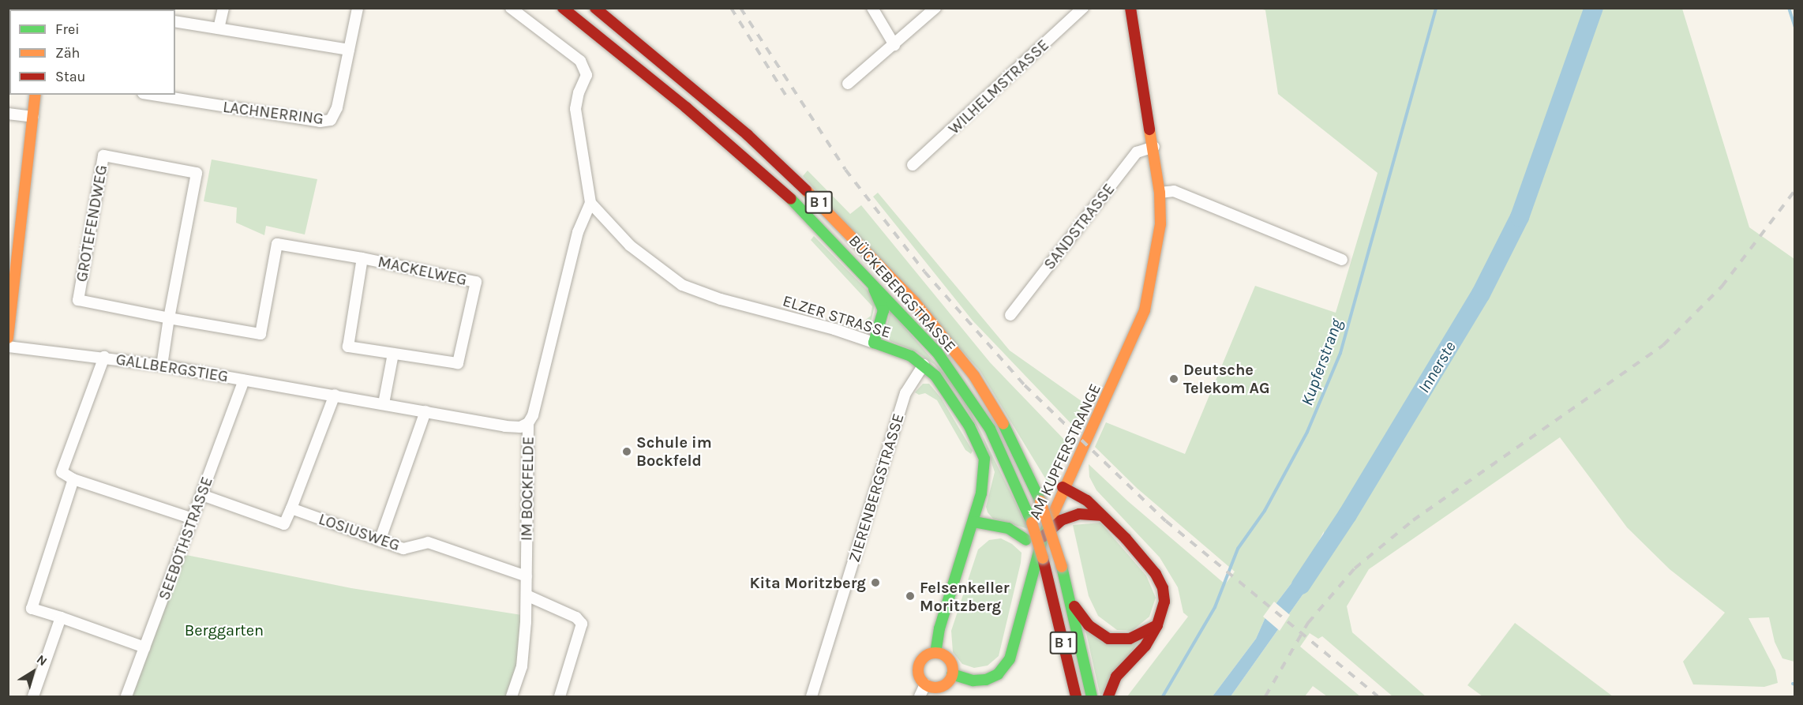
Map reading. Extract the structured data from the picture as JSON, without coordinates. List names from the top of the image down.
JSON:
{
  "streets": {
    "main road": [
      "B 1",
      "BÜCKEBERGSTRASSE",
      "ELZER STRASSE",
      "AM KUPFERSTRANGE"
    ],
    "street": [
      "WILHELMSTRASSE",
      "LACHNERRING",
      "GROTEFENDWEG",
      "SANDSTRASSE",
      "MACKELWEG",
      "GALLBERGSTIEG",
      "ZIERENBERGSTRASSE",
      "IM BOCKFELDE",
      "LOSIUSWEG",
      "SEEBOTHSTRASSE"
    ]
  },
  "crossings": [
    ["GROTEFENDWEG", "MACKELWEG"],
    ["GROTEFENDWEG", "GALLBERGSTIEG"],
    ["SANDSTRASSE", "AM KUPFERSTRANGE"],
    ["ELZER STRASSE", "AM KUPFERSTRANGE"],
    ["ELZER STRASSE", "ZIERENBERGSTRASSE"],
    ["ELZER STRASSE", "IM BOCKFELDE"],
    ["GALLBERGSTIEG", "IM BOCKFELDE"],
    ["GALLBERGSTIEG", "SEEBOTHSTRASSE"],
    ["IM BOCKFELDE", "LOSIUSWEG"]
  ],
  "water": ["Kupferstrang", "Innerste"],
  "parks": ["Berggarten"],
  "places": [
    "Deutsche Telekom AG",
    "Schule im Bockfeld",
    "Kita Moritzberg",
    "Felsenkeller Moritzberg"
  ],
  "legend": ["Frei", "Zäh", "Stau"],
  "north": "top right"
}
